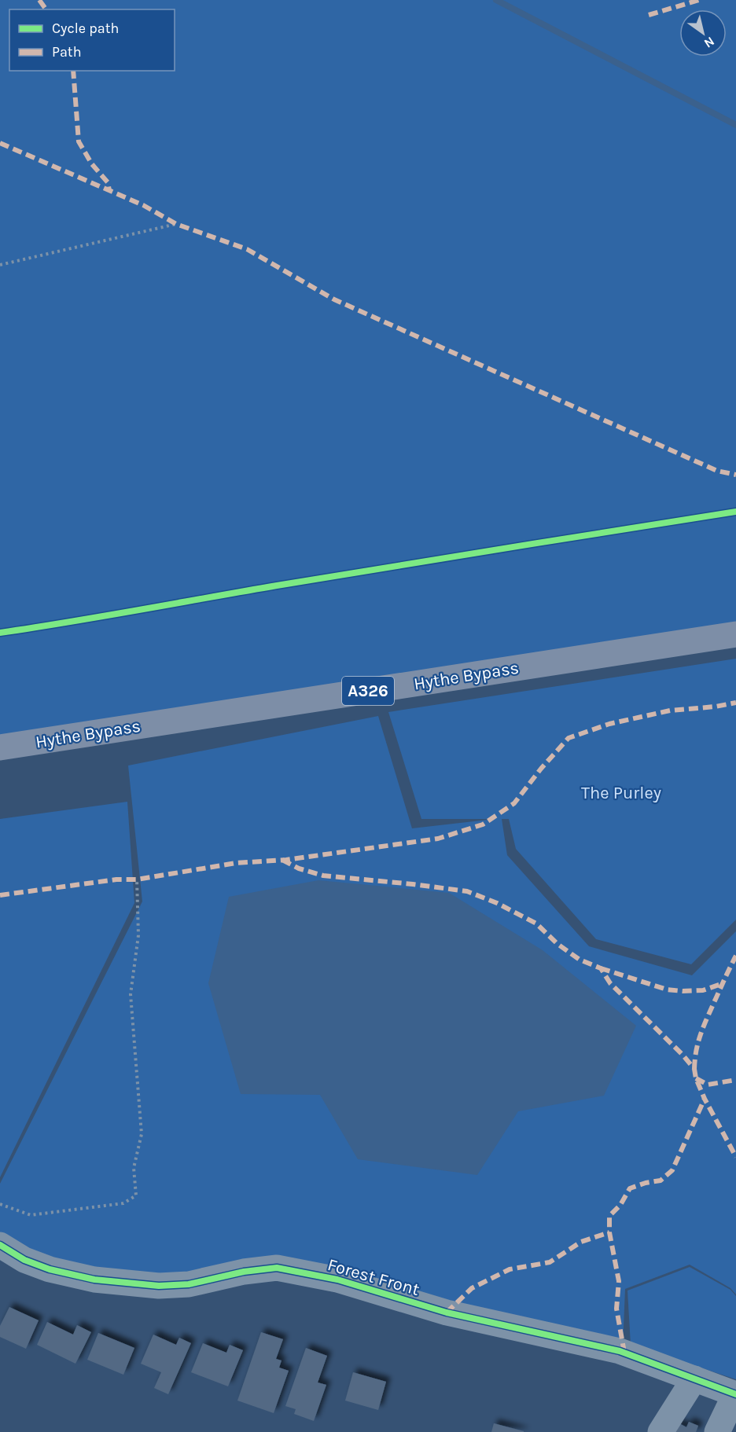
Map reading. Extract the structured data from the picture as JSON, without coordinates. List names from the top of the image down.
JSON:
{
  "streets": {
    "main road": ["Hythe Bypass", "A326"],
    "street": ["Forest Front"]
  },
  "parks": ["The Purley"],
  "legend": ["Cycle path", "Path"],
  "north": "bottom right"
}
